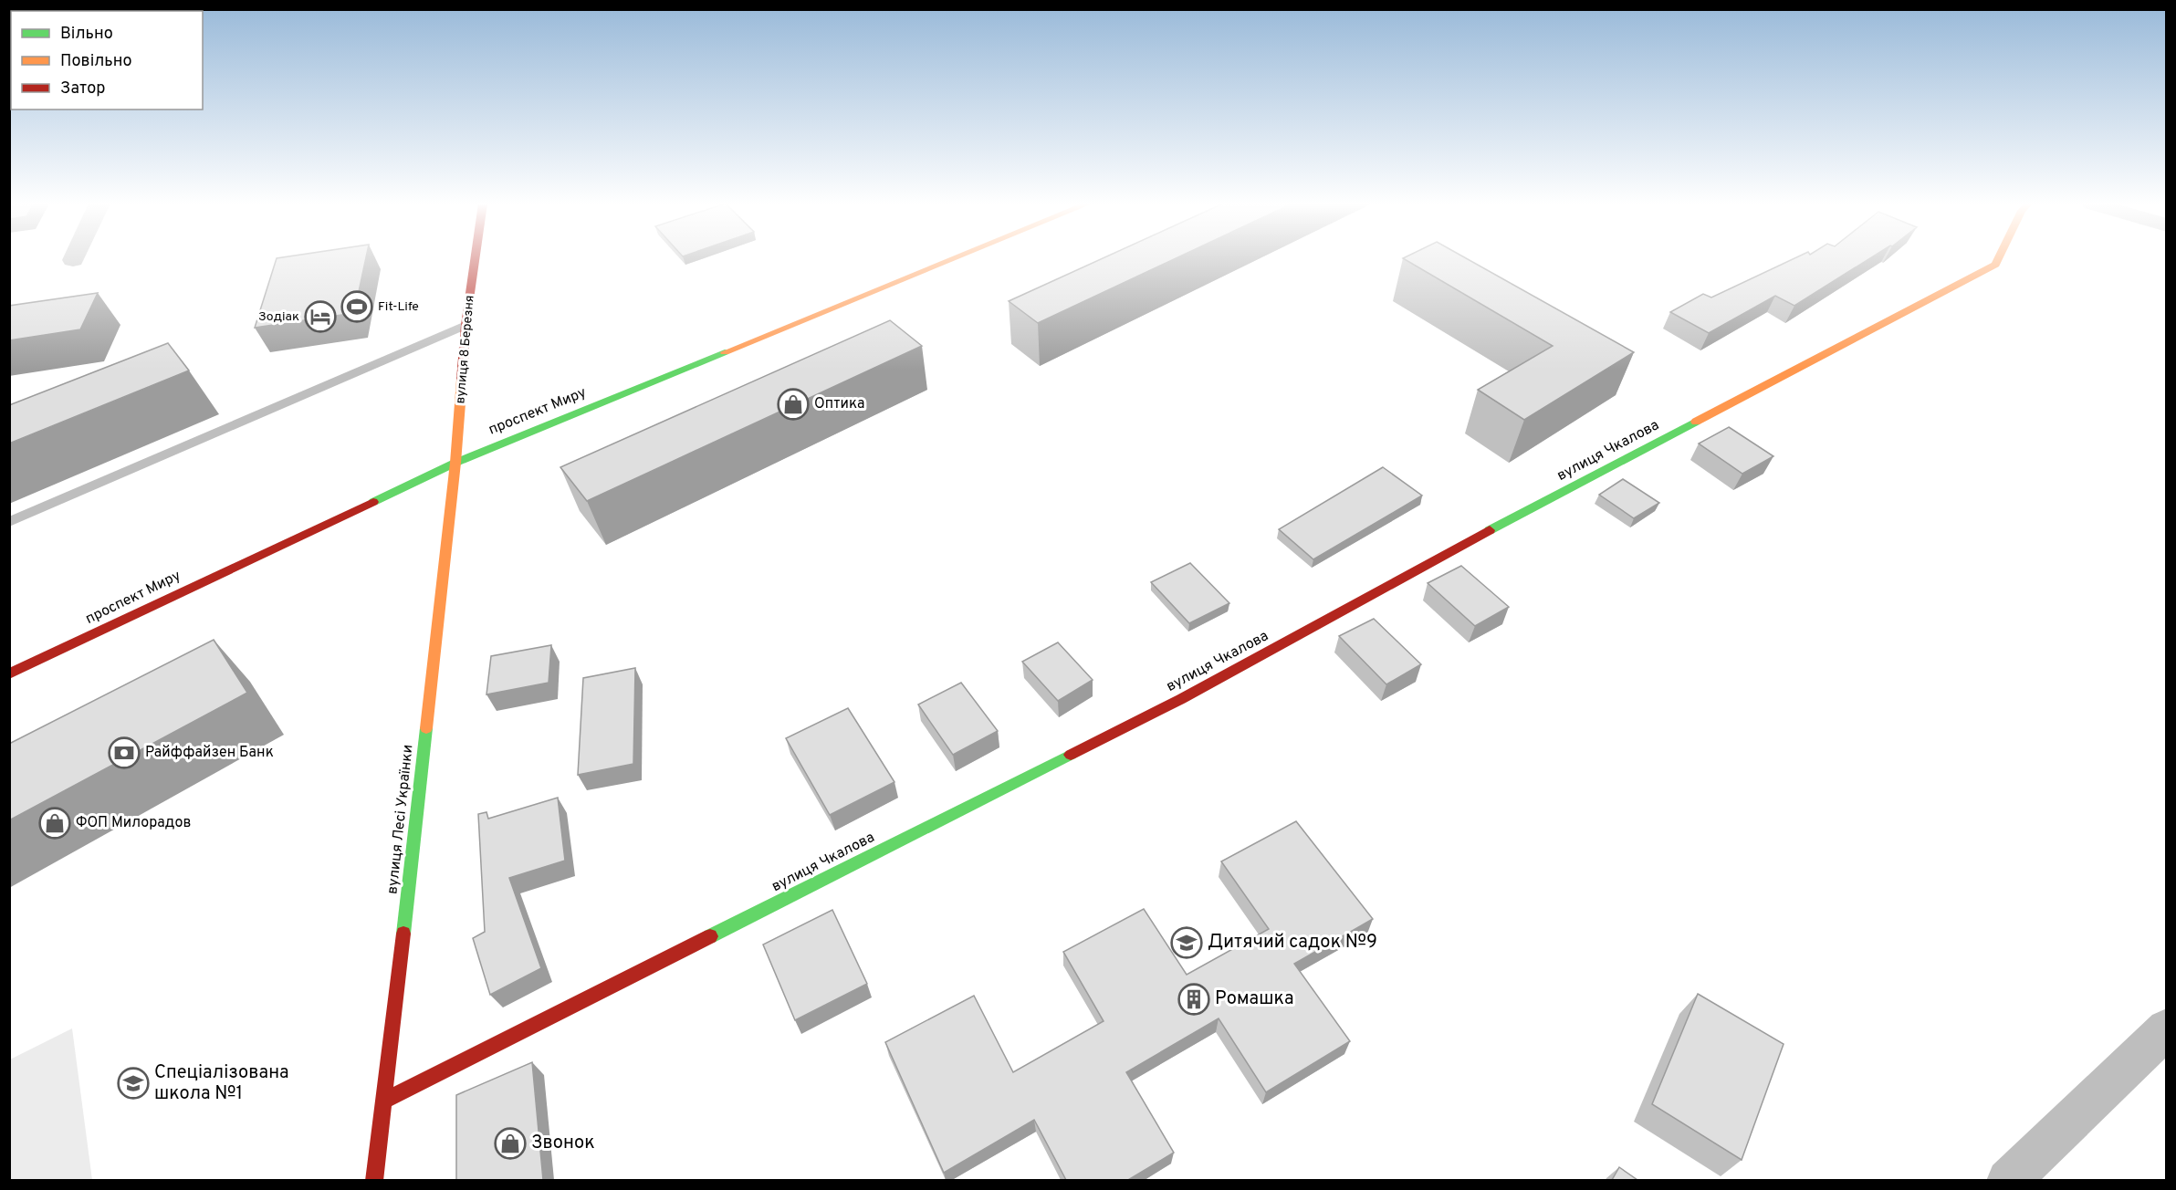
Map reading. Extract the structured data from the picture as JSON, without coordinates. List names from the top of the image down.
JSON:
{
  "streets": {
    "street": [
      "вулиця 8 Березня",
      "проспект Миру",
      "вулиця Чкалова",
      "вулиця Лесі Українки"
    ]
  },
  "crossings": [
    ["вулиця 8 Березня", "проспект Миру"],
    ["вулиця 8 Березня", "вулиця Лесі Українки"],
    ["проспект Миру", "вулиця Лесі Українки"],
    ["вулиця Чкалова", "вулиця Лесі Українки"]
  ],
  "places": {
    "sports": ["Fit-Life"],
    "hotel": ["Зодіак"],
    "shop": ["Оптика", "ФОП Милорадов", "Звонок"],
    "bank": ["Райффайзен Банк"],
    "school or university": ["Дитячий садок №9", "Спеціалізована школа №1"],
    "building": ["Ромашка"]
  },
  "legend": ["Вільно", "Повільно", "Затор"]
}
